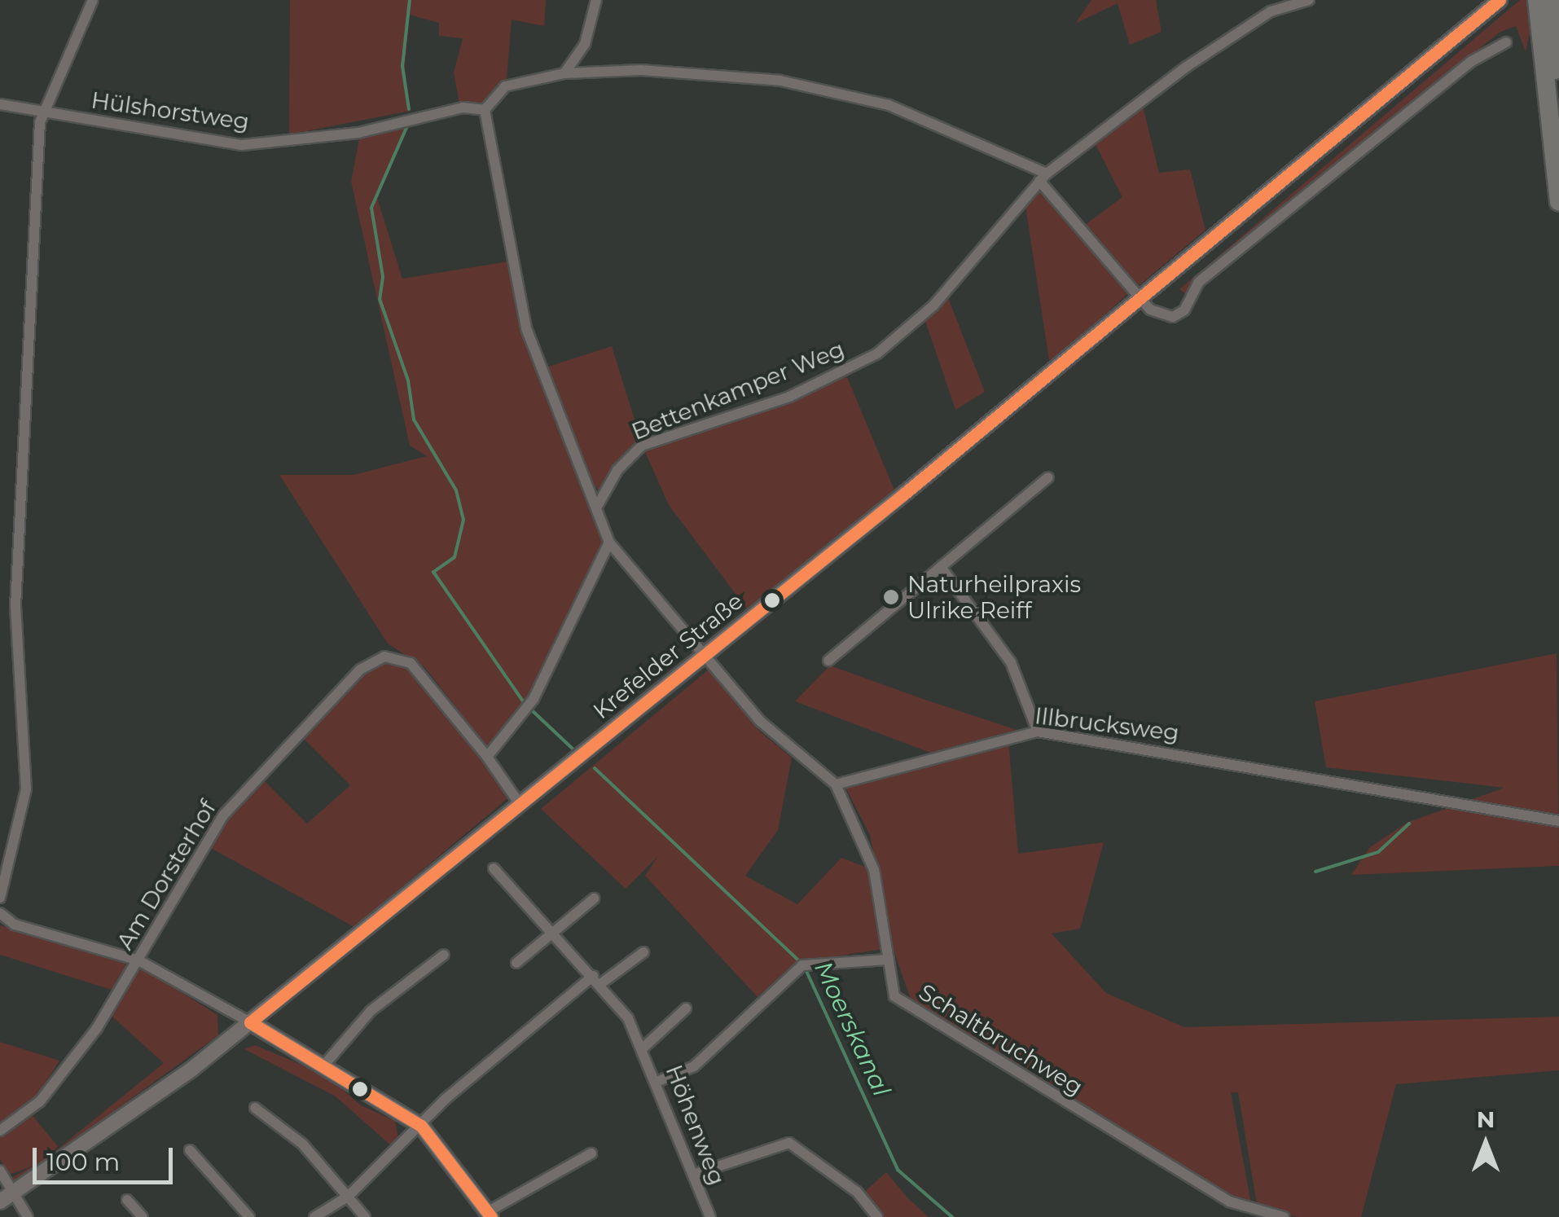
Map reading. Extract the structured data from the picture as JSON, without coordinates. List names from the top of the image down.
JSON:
{
  "streets": {
    "main road": ["Krefelder Straße"],
    "street": [
      "Hülshorstweg",
      "Bettenkamper Weg",
      "Illbrucksweg",
      "Am Dorsterhof",
      "Schaltbruchweg",
      "Höhenweg"
    ]
  },
  "crossings": [
    ["Krefelder Straße", "Am Dorsterhof"],
    ["Illbrucksweg", "Schaltbruchweg"]
  ],
  "water": ["Moerskanal"],
  "places": ["Naturheilpraxis Ulrike Reiff"],
  "scale_bar": "100 m",
  "north": "top"
}
